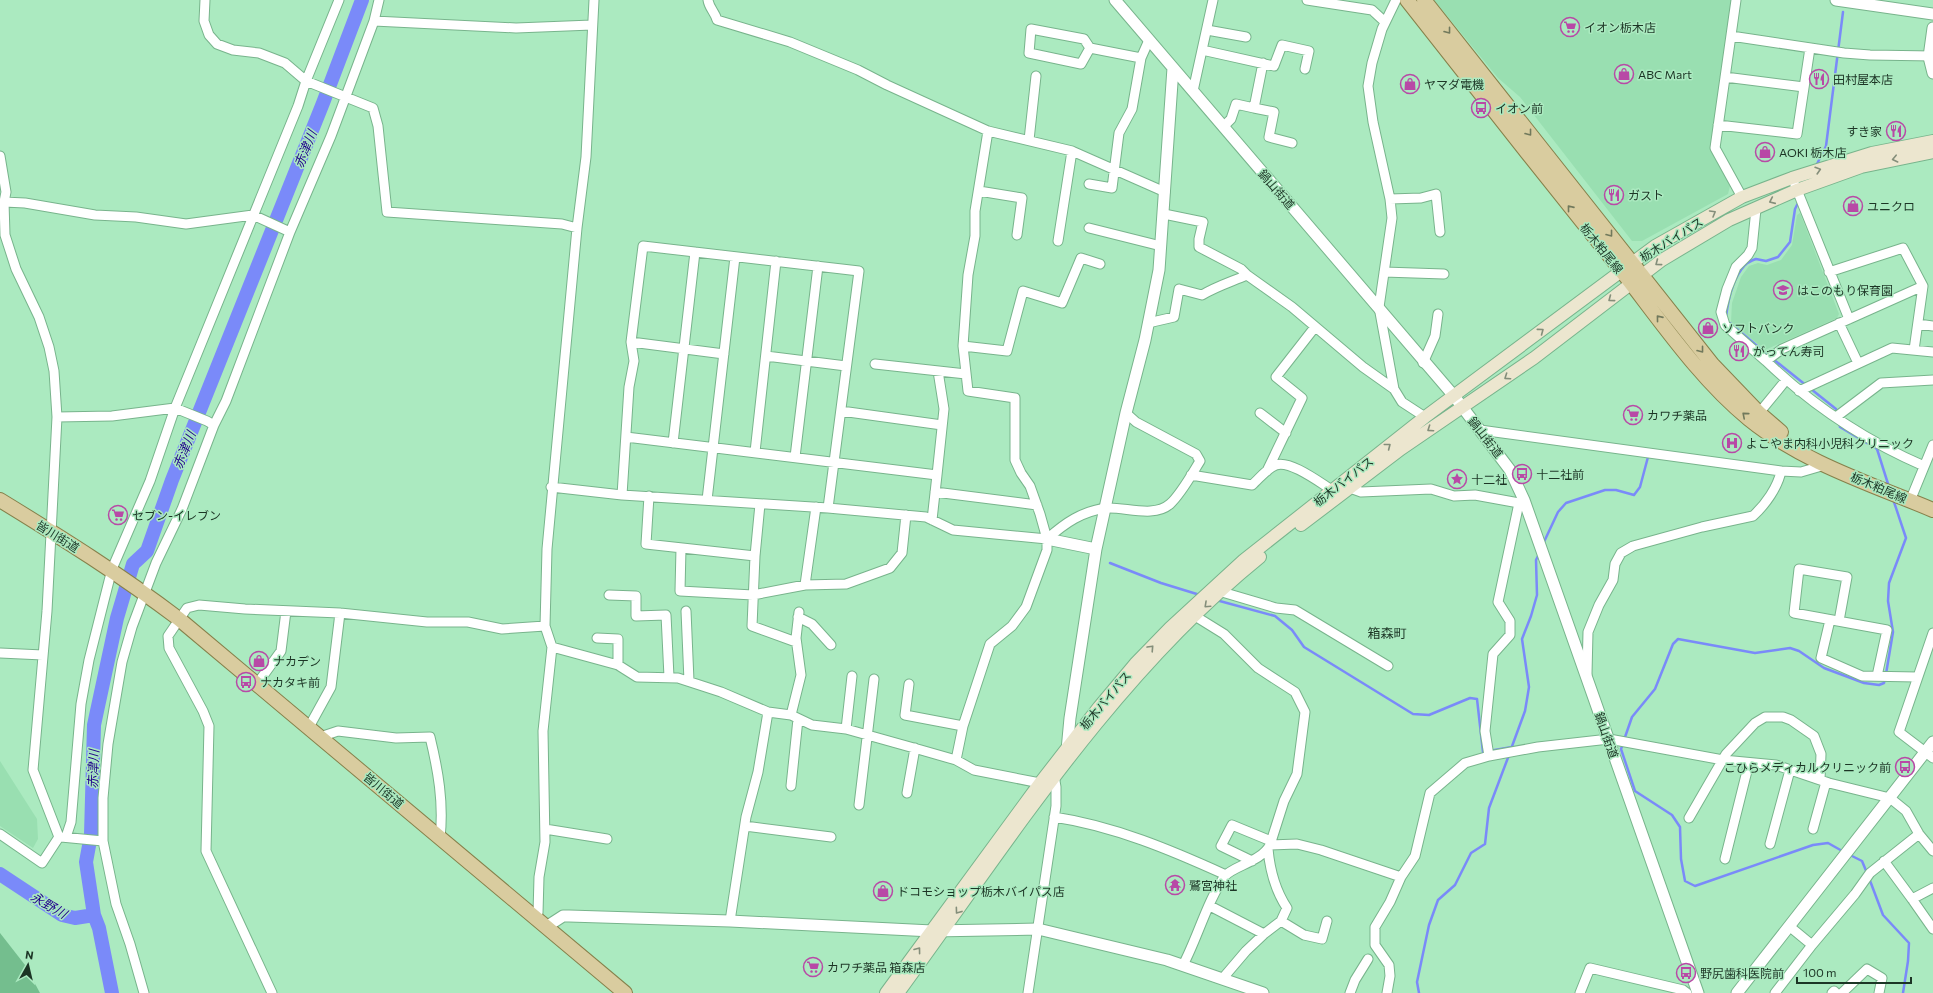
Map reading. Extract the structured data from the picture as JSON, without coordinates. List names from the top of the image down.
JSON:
{
  "streets": {
    "main road": ["栃木バイパス", "栃木粕尾線", "皆川街道"],
    "street": ["鍋山街道"]
  },
  "crossings": [
    ["鍋山街道", "栃木バイパス"],
    ["栃木バイパス", "栃木粕尾線"]
  ],
  "districts": ["箱森町"],
  "water": ["赤津川", "永野川"],
  "places": {
    "supermarket": [
      "イオン栃木店",
      "カワチ薬品",
      "セブン-イレブン",
      "カワチ薬品 箱森店"
    ],
    "shop": [
      "ABC Mart",
      "ヤマダ電機",
      "AOKI 栃木店",
      "ユニクロ",
      "ソフトバンク",
      "ナカデン",
      "ドコモショップ栃木バイパス店"
    ],
    "restaurant": [
      "田村屋本店",
      "すき家",
      "ガスト",
      "がってん寿司"
    ],
    "bus stop": [
      "イオン前",
      "十二社前",
      "ナカタキ前",
      "こひらメディカルクリニック前",
      "野尻歯科医院前"
    ],
    "school or university": ["はこのもり保育園"],
    "hospital": ["よこやま内科小児科クリニック"],
    "place": ["十二社"],
    "temple": ["鷲宮神社"]
  },
  "scale_bar": "100 m",
  "north": "top"
}
